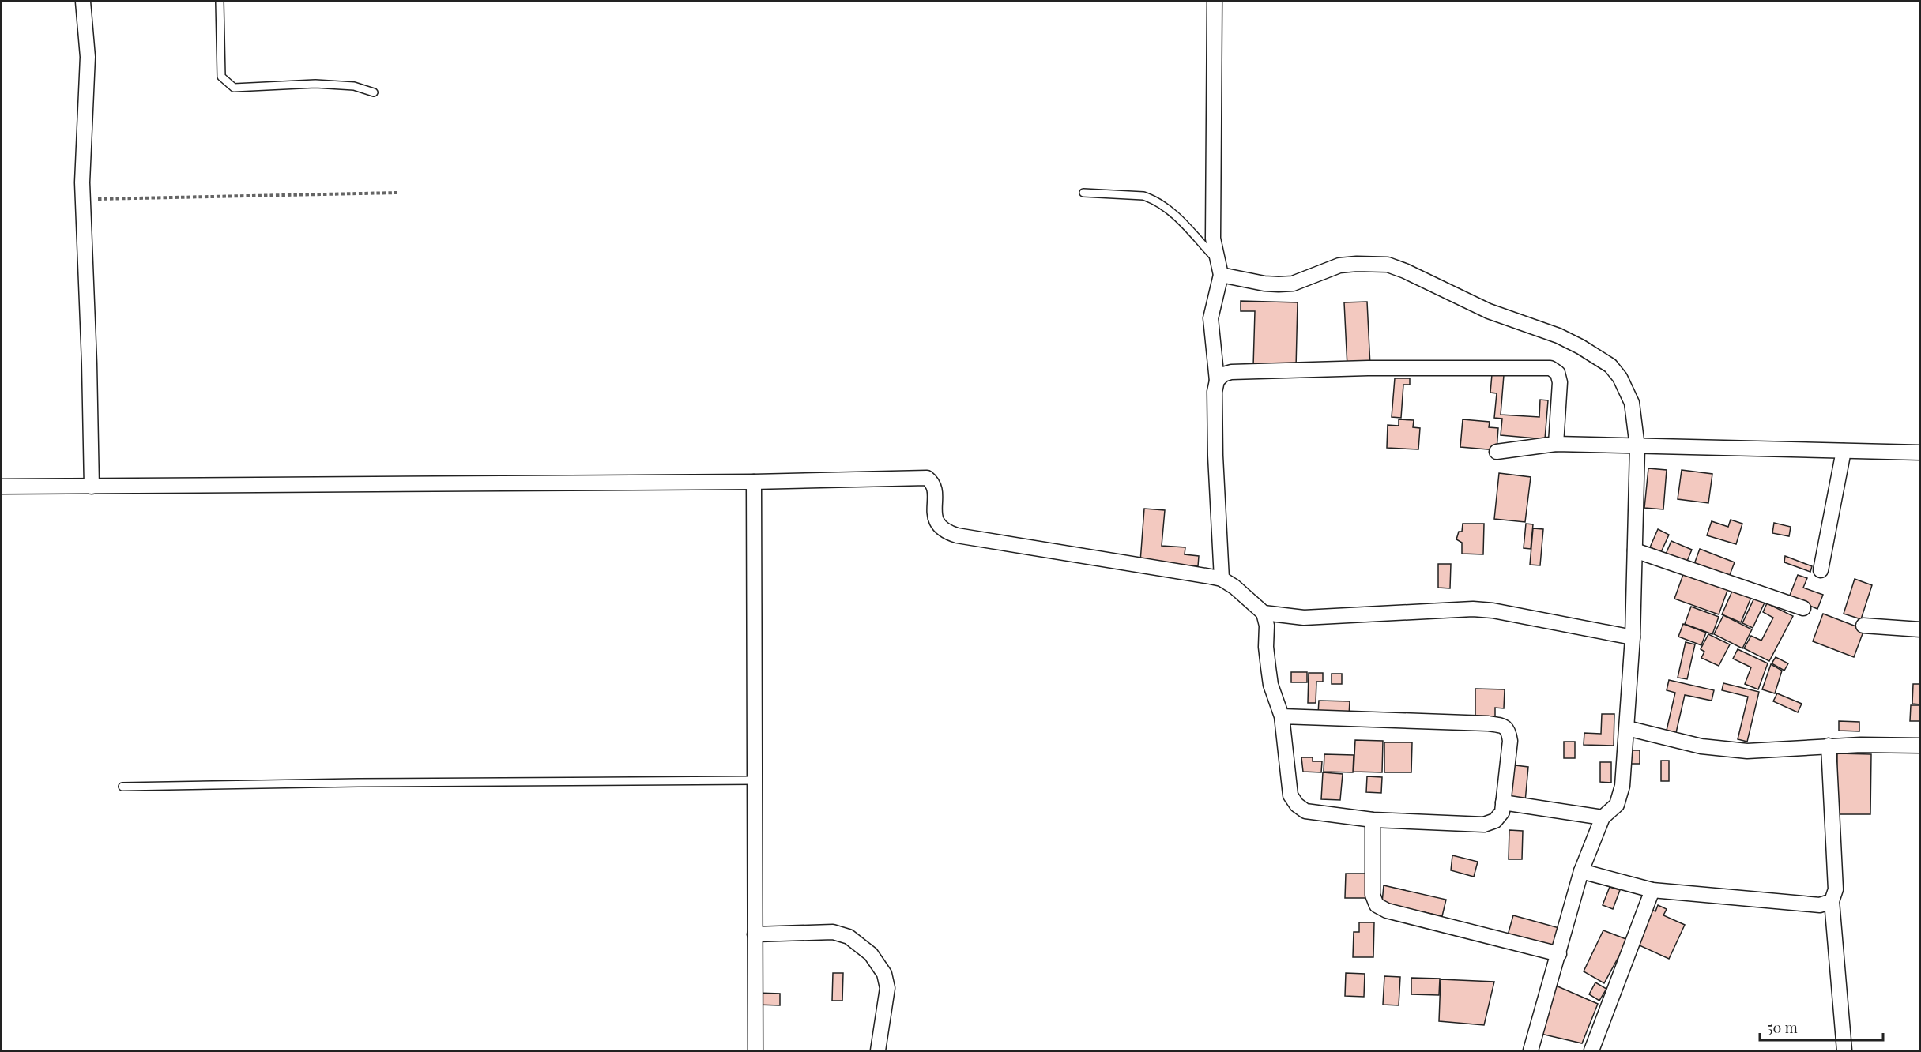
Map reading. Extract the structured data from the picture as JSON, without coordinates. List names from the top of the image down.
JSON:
{
  "scale_bar": "50 m"
}
